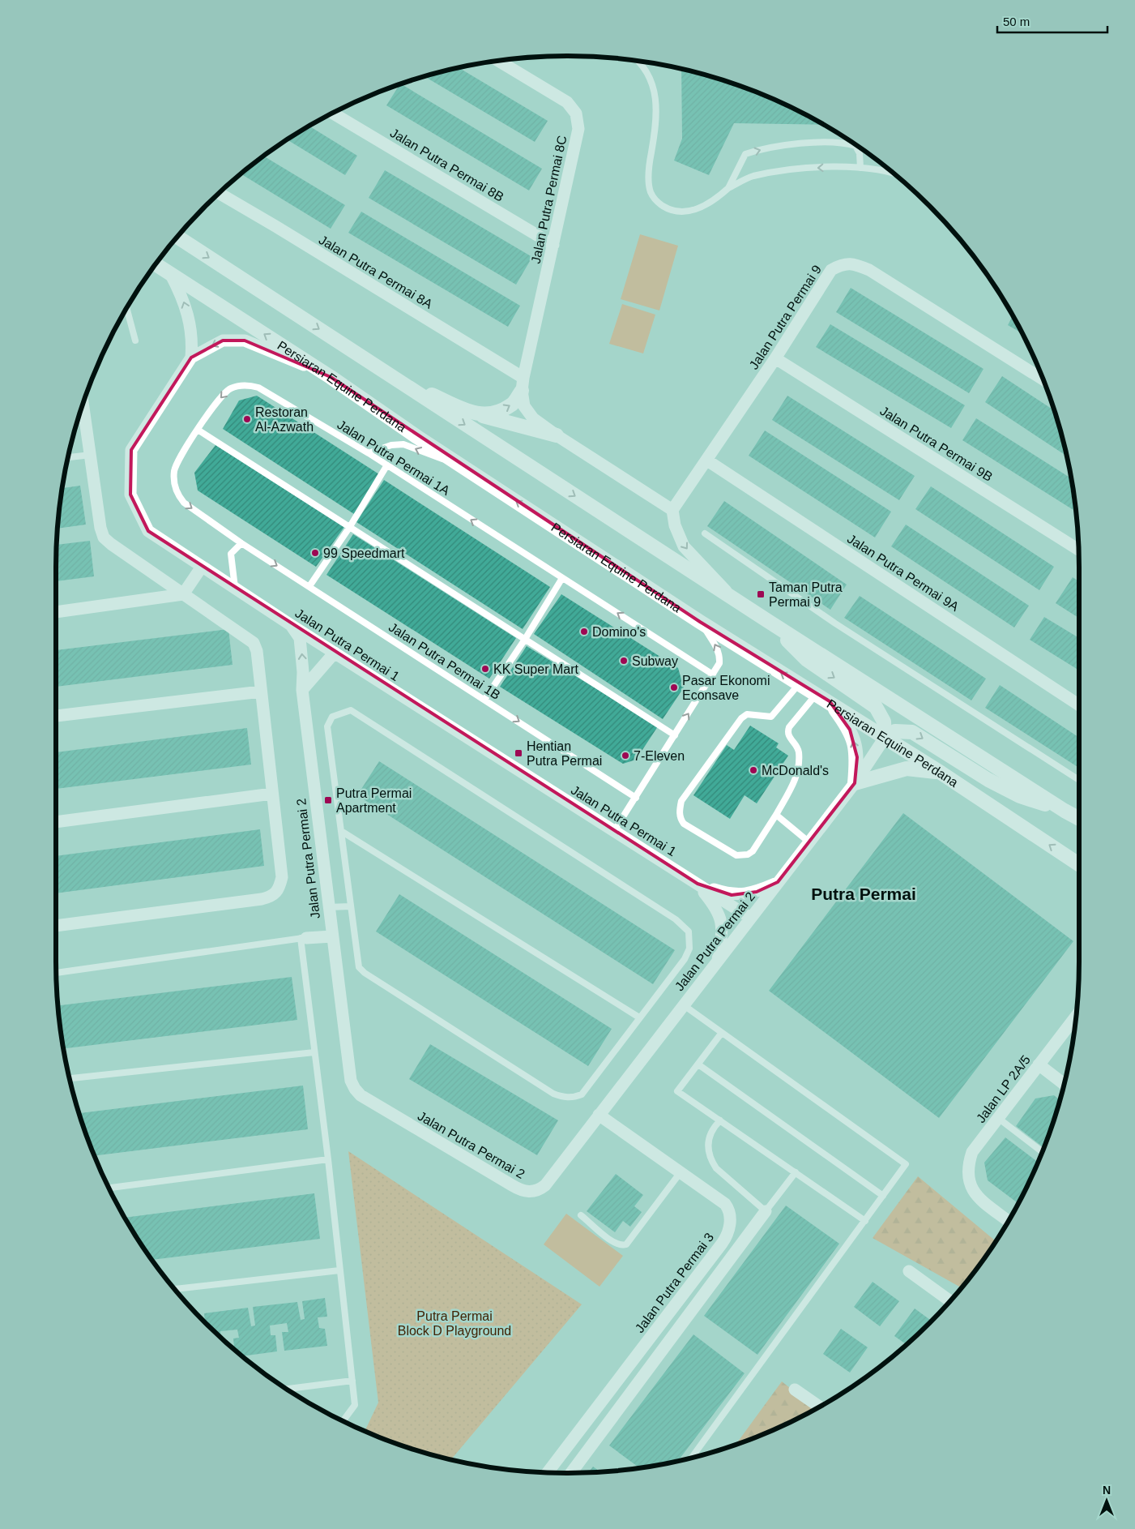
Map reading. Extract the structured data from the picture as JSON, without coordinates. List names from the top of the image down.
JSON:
{
  "streets": {
    "street": [
      "Jalan Putra Permai 8B",
      "Jalan Putra Permai 8C",
      "Jalan Putra Permai 8A",
      "Jalan Putra Permai 9",
      "Persiaran Equine Perdana",
      "Jalan Putra Permai 9B",
      "Jalan Putra Permai 9A",
      "Jalan Putra Permai 1",
      "Jalan Putra Permai 2",
      "Jalan LP 2A/5",
      "Jalan Putra Permai 3"
    ],
    "lane": ["Jalan Putra Permai 1A", "Jalan Putra Permai 1B"]
  },
  "crossings": [
    ["Jalan Putra Permai 8B", "Jalan Putra Permai 8C"],
    ["Jalan Putra Permai 8C", "Jalan Putra Permai 8A"],
    ["Jalan Putra Permai 9", "Jalan Putra Permai 9B"],
    ["Jalan Putra Permai 9", "Jalan Putra Permai 9A"],
    ["Persiaran Equine Perdana", "Jalan Putra Permai 1"],
    ["Persiaran Equine Perdana", "Jalan Putra Permai 2"],
    ["Jalan Putra Permai 1A", "Jalan Putra Permai 1B"],
    ["Jalan Putra Permai 1", "Jalan Putra Permai 2"],
    ["Jalan Putra Permai 2", "Jalan Putra Permai 3"]
  ],
  "one_way": ["Jalan Putra Permai 1B"],
  "districts": ["Putra Permai"],
  "parks": ["Putra Permai Block D Playground"],
  "places": {
    "other": [
      "Restoran Al-Azwath",
      "99 Speedmart",
      "Domino's",
      "Subway",
      "KK Super Mart",
      "Pasar Ekonomi Econsave",
      "7-Eleven",
      "McDonald's"
    ],
    "transit": ["Taman Putra Permai 9", "Hentian Putra Permai", "Putra Permai Apartment"]
  },
  "scale_bar": "50 m",
  "north": "top"
}
